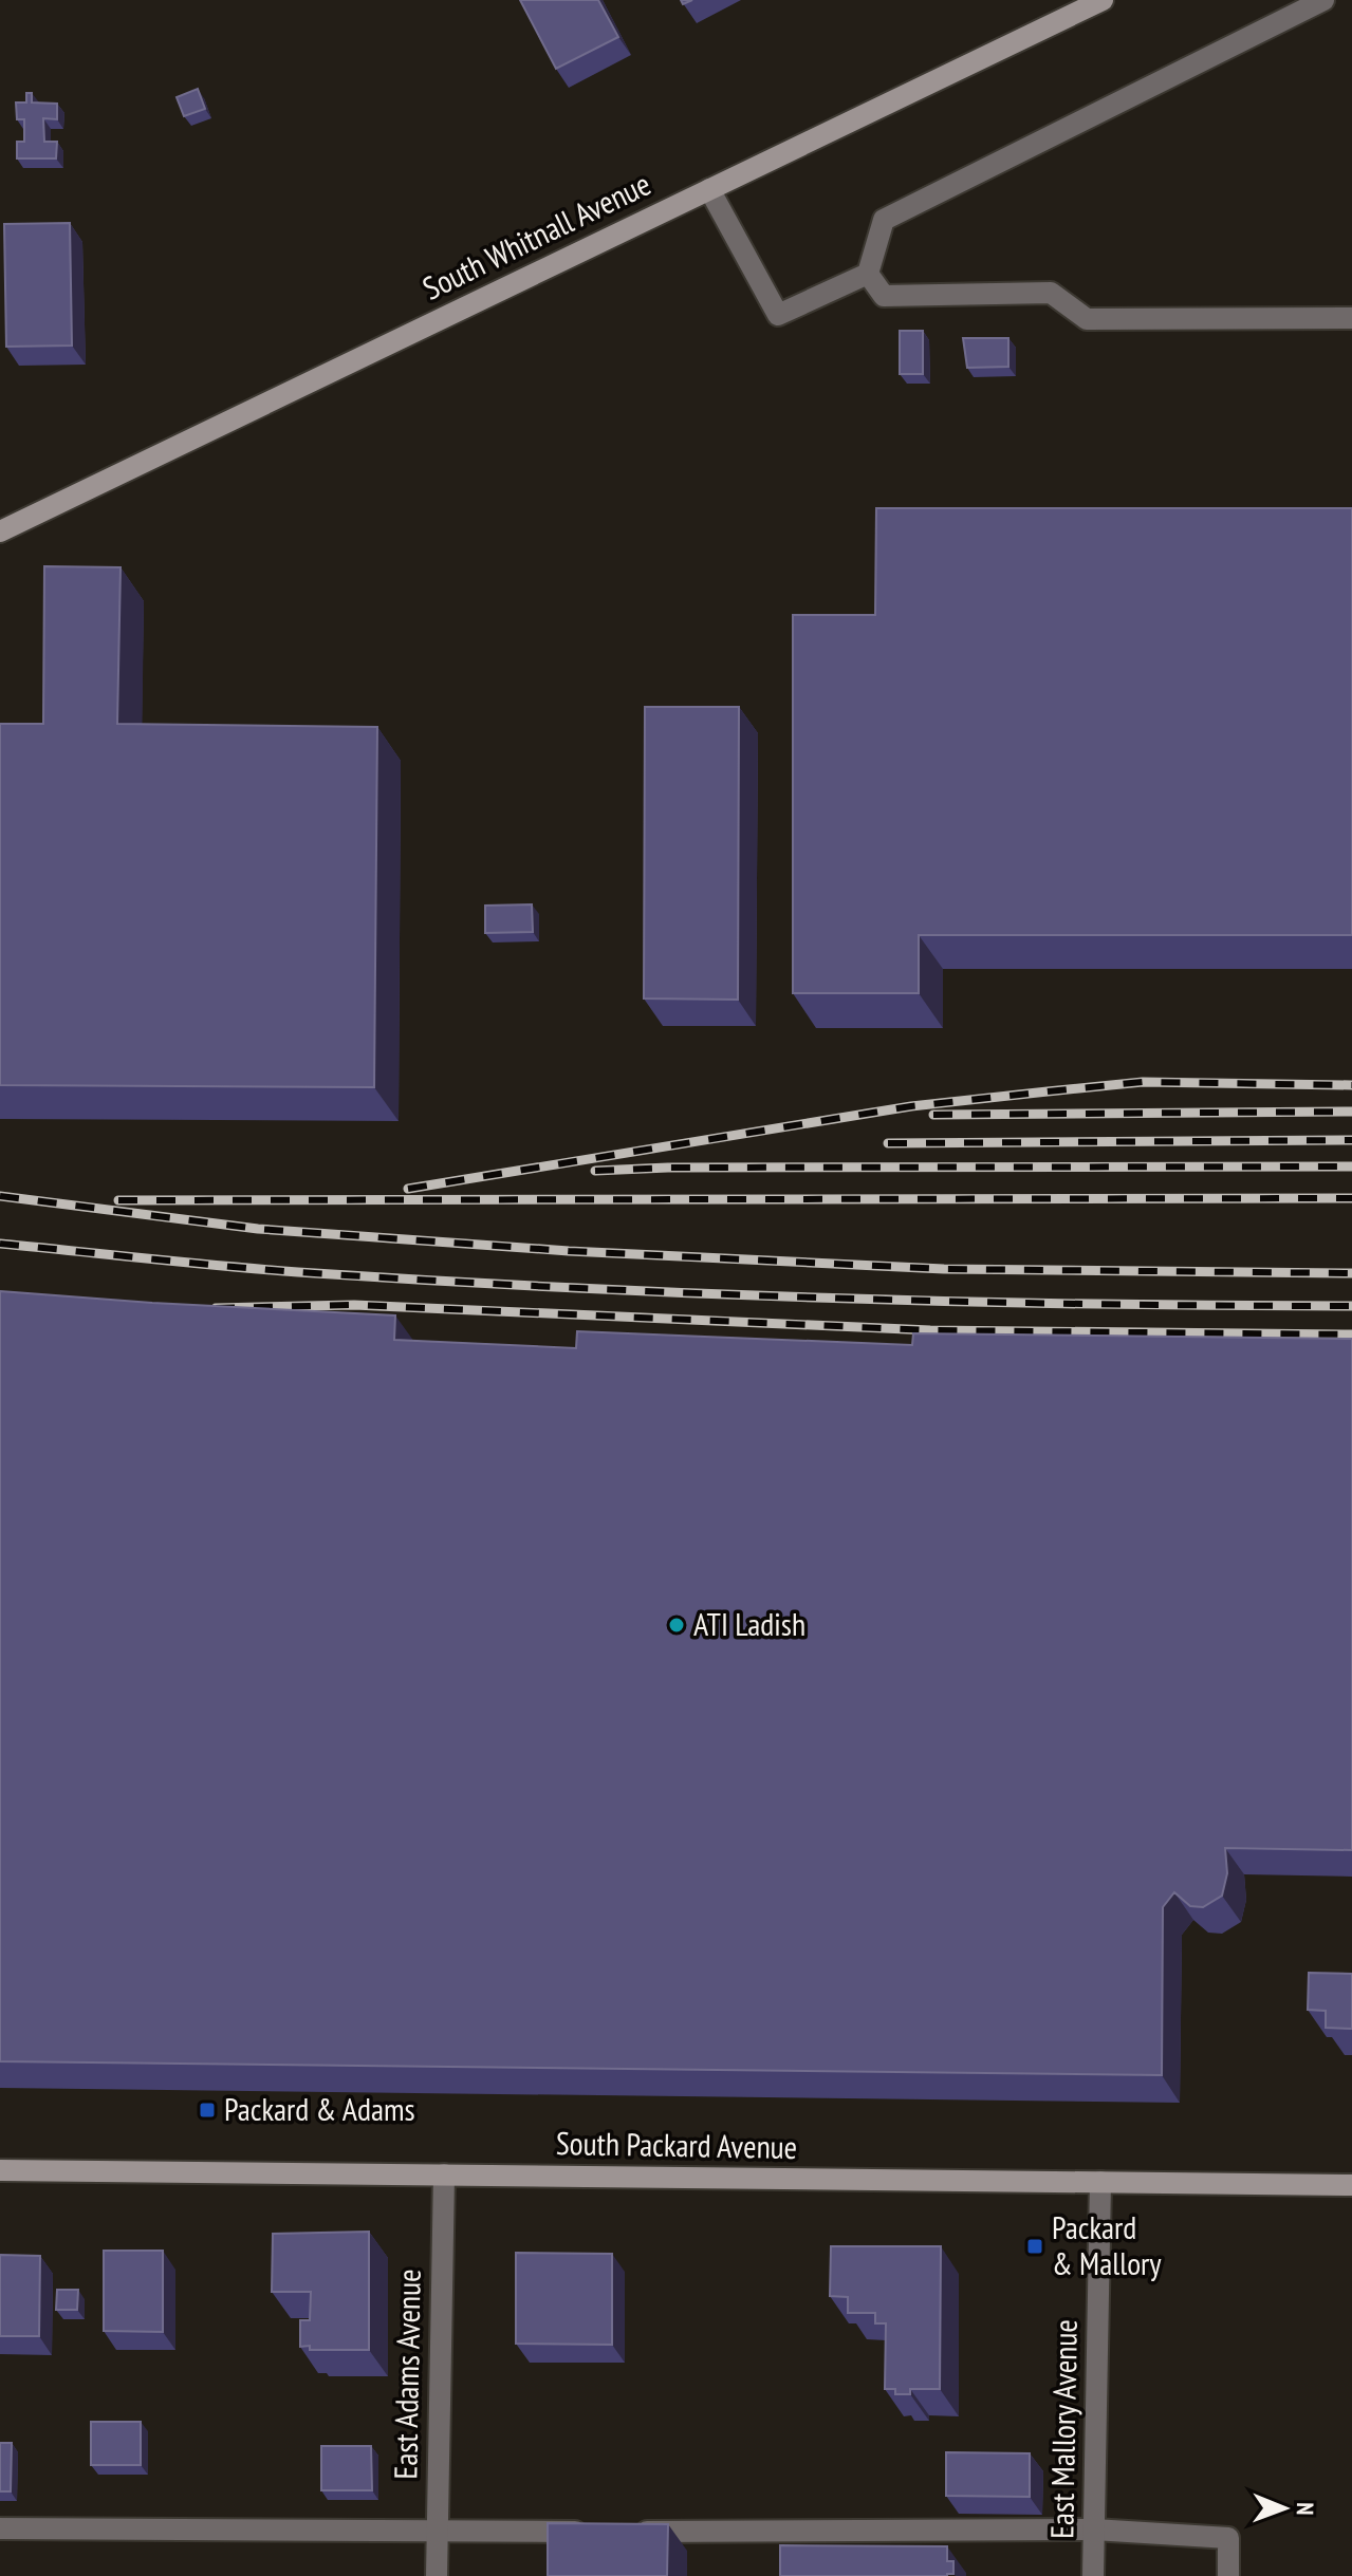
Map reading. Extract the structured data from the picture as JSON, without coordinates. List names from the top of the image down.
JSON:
{
  "streets": {
    "street": [
      "South Whitnall Avenue",
      "South Packard Avenue",
      "East Adams Avenue",
      "East Mallory Avenue"
    ]
  },
  "crossings": [
    ["South Packard Avenue", "East Adams Avenue"],
    ["South Packard Avenue", "East Mallory Avenue"]
  ],
  "places": {
    "other": ["ATI Ladish"],
    "transit": ["Packard & Adams", "Packard & Mallory"]
  },
  "north": "right"
}
